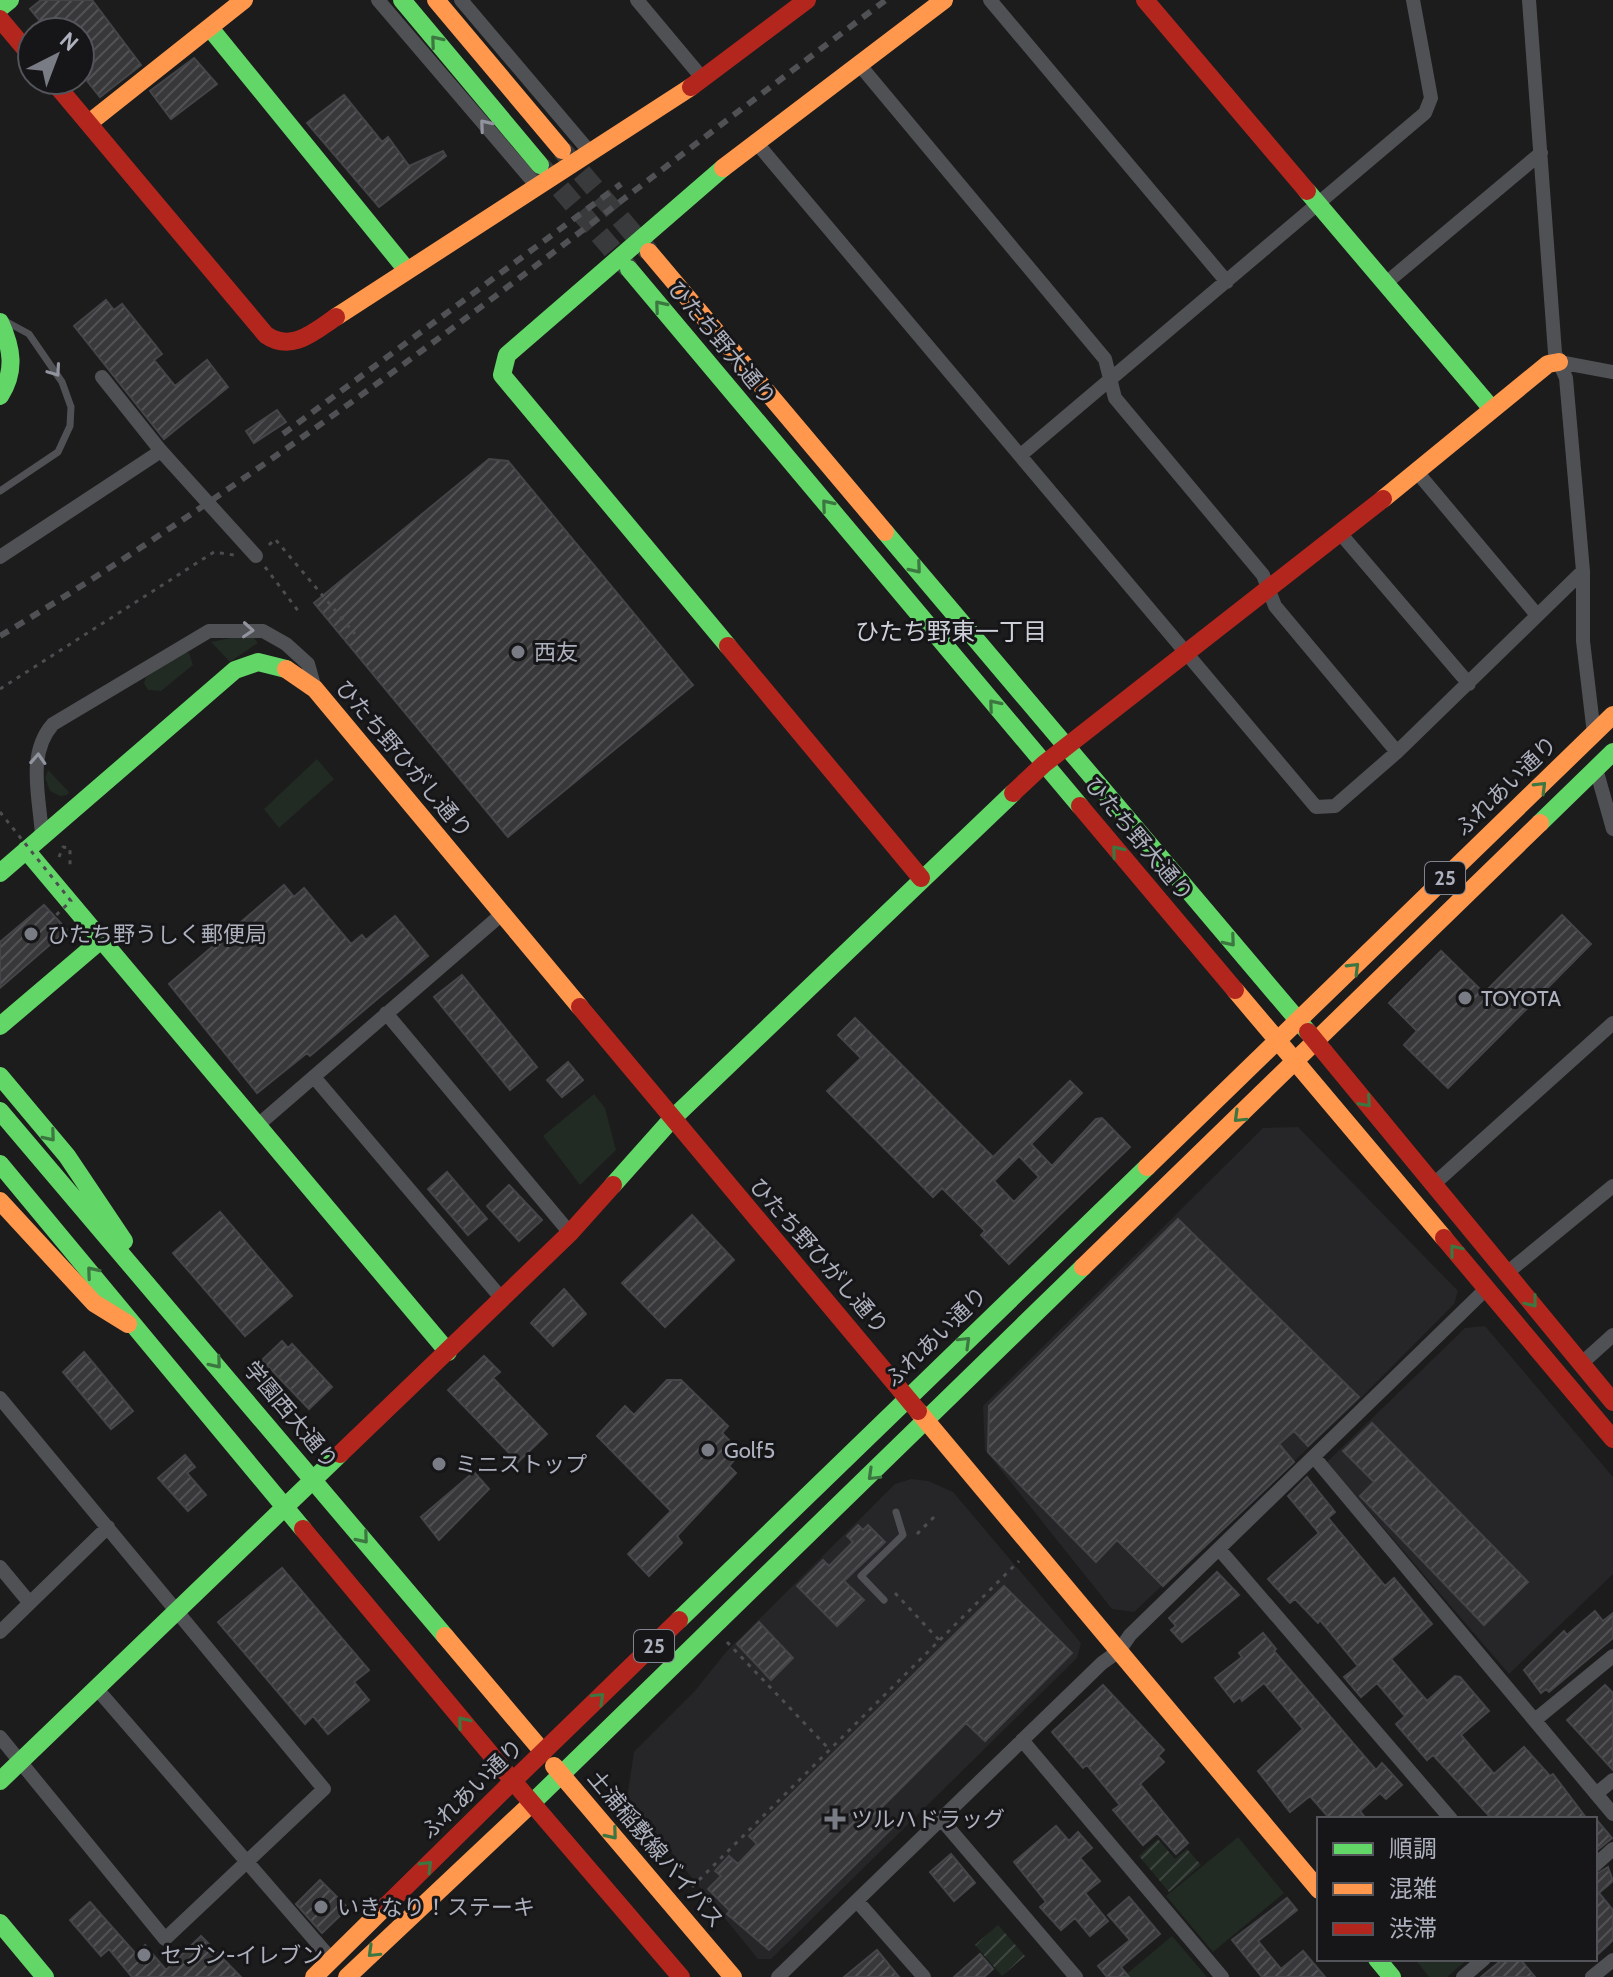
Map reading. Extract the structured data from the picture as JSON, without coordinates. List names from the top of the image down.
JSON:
{
  "streets": {
    "street": [
      "ひたち野大通り",
      "ひたち野ひがし通り",
      "ふれあい通り",
      "25",
      "学園西大通り",
      "土浦稲敷線バイパス"
    ]
  },
  "crossings": [
    ["ひたち野大通り", "ふれあい通り"],
    ["ひたち野大通り", "25"],
    ["ひたち野ひがし通り", "ふれあい通り"],
    ["ひたち野ひがし通り", "25"],
    ["ふれあい通り", "25"],
    ["ふれあい通り", "学園西大通り"],
    ["ふれあい通り", "土浦稲敷線バイパス"],
    ["25", "土浦稲敷線バイパス"],
    ["学園西大通り", "土浦稲敷線バイパス"]
  ],
  "districts": ["ひたち野東一丁目"],
  "places": {
    "other": [
      "西友",
      "ひたち野うしく郵便局",
      "TOYOTA",
      "Golf5",
      "ミニストップ",
      "いきなり！ステーキ",
      "セブン-イレブン"
    ],
    "health": ["ツルハドラッグ"]
  },
  "legend": ["順調", "混雑", "渋滞"],
  "north": "top right"
}
